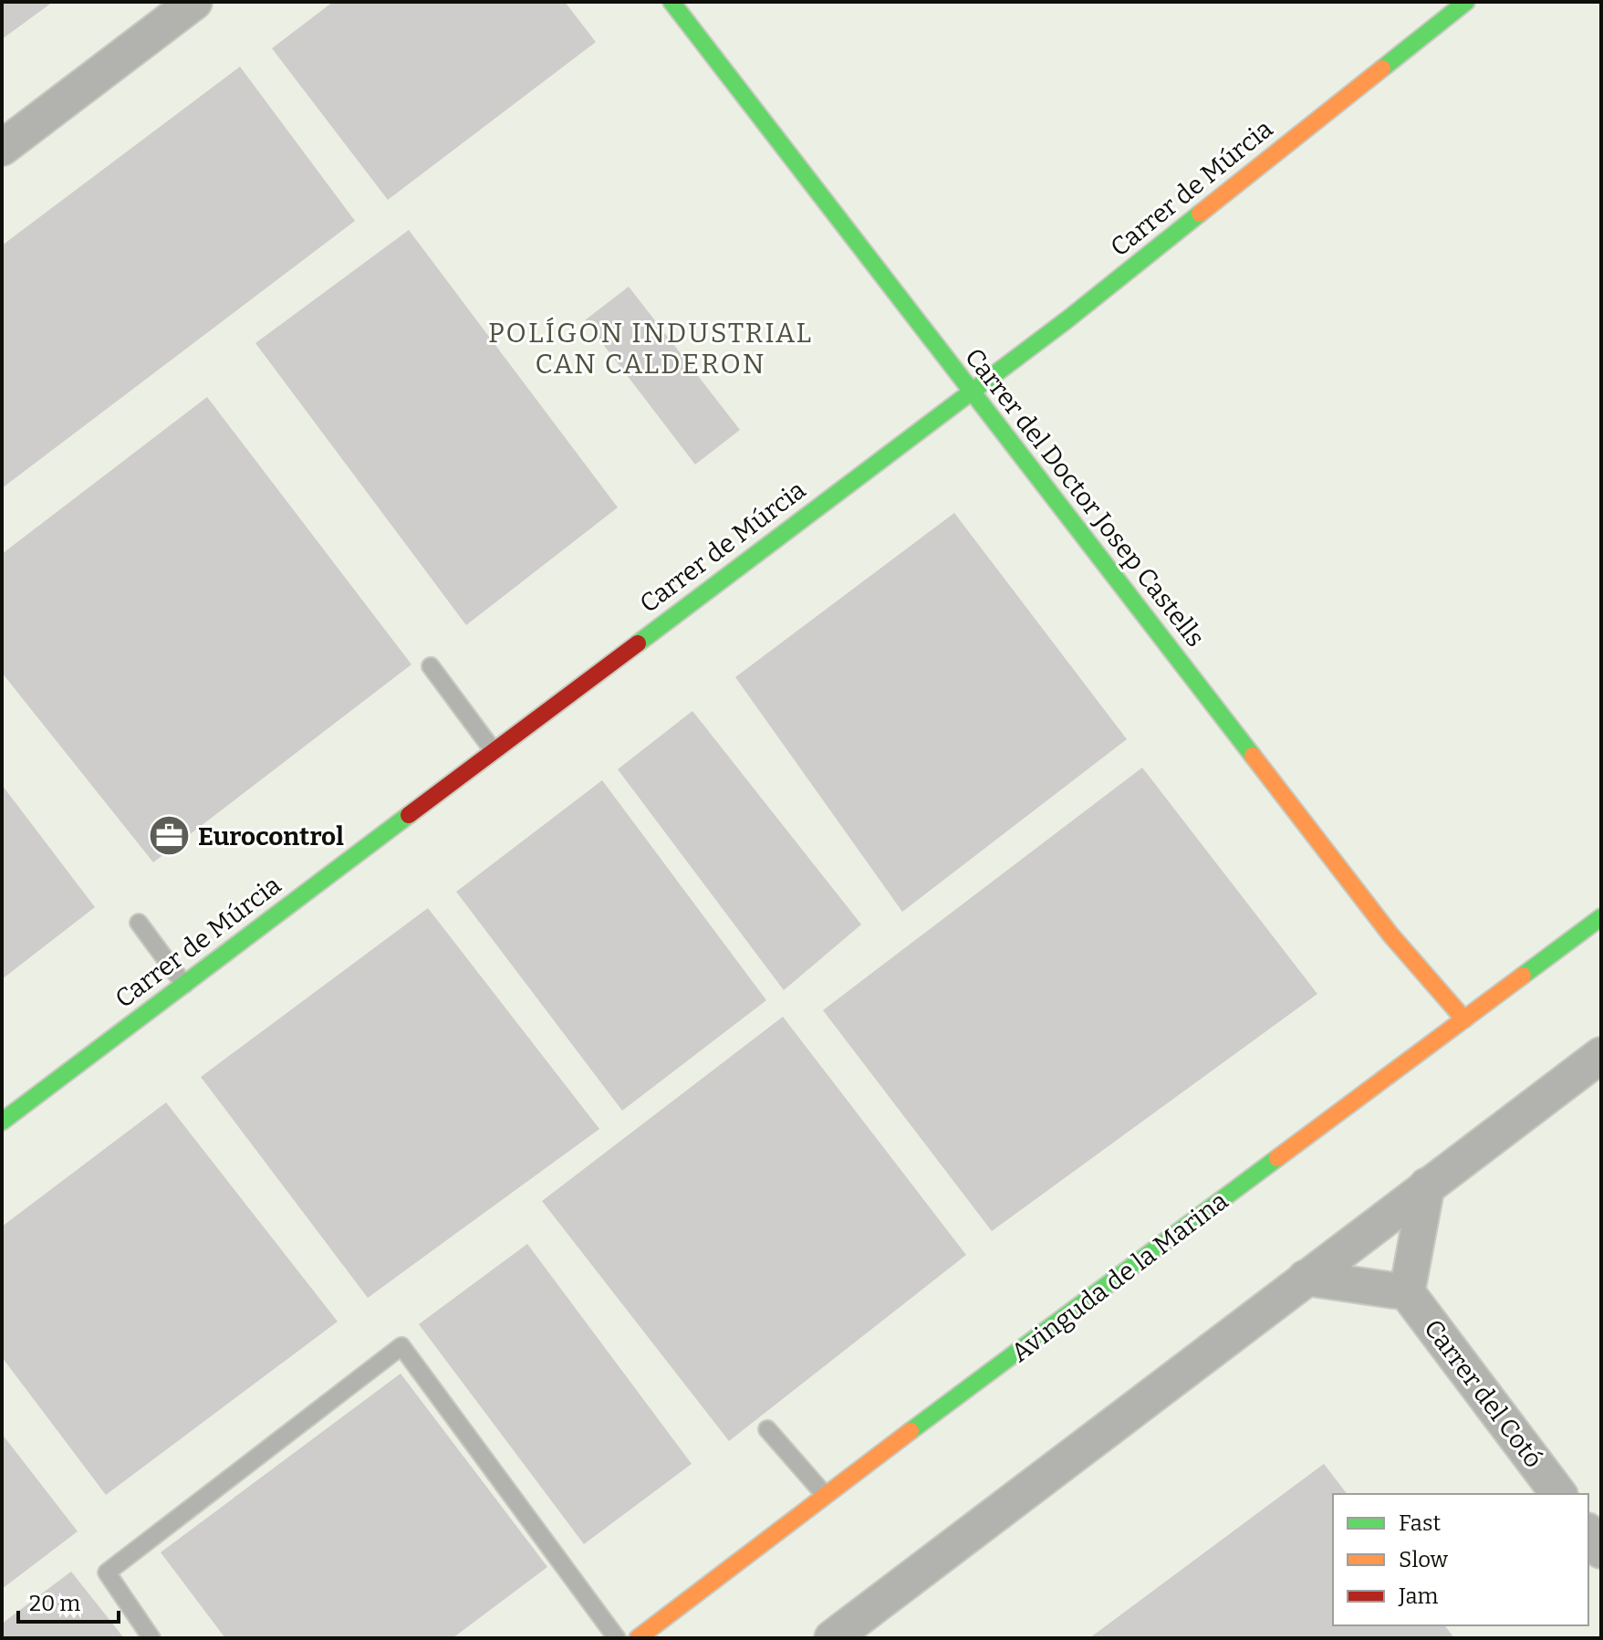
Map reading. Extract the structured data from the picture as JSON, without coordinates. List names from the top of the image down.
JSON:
{
  "streets": {
    "street": [
      "Carrer de Múrcia",
      "Carrer del Doctor Josep Castells",
      "Avinguda de la Marina",
      "Carrer del Cotó"
    ]
  },
  "crossings": [
    ["Carrer de Múrcia", "Carrer del Doctor Josep Castells"],
    ["Carrer del Doctor Josep Castells", "Avinguda de la Marina"]
  ],
  "districts": ["POLÍGON INDUSTRIAL CAN CALDERON"],
  "places": {
    "office": ["Eurocontrol"]
  },
  "legend": ["Fast", "Slow", "Jam"],
  "scale_bar": "20 m"
}
